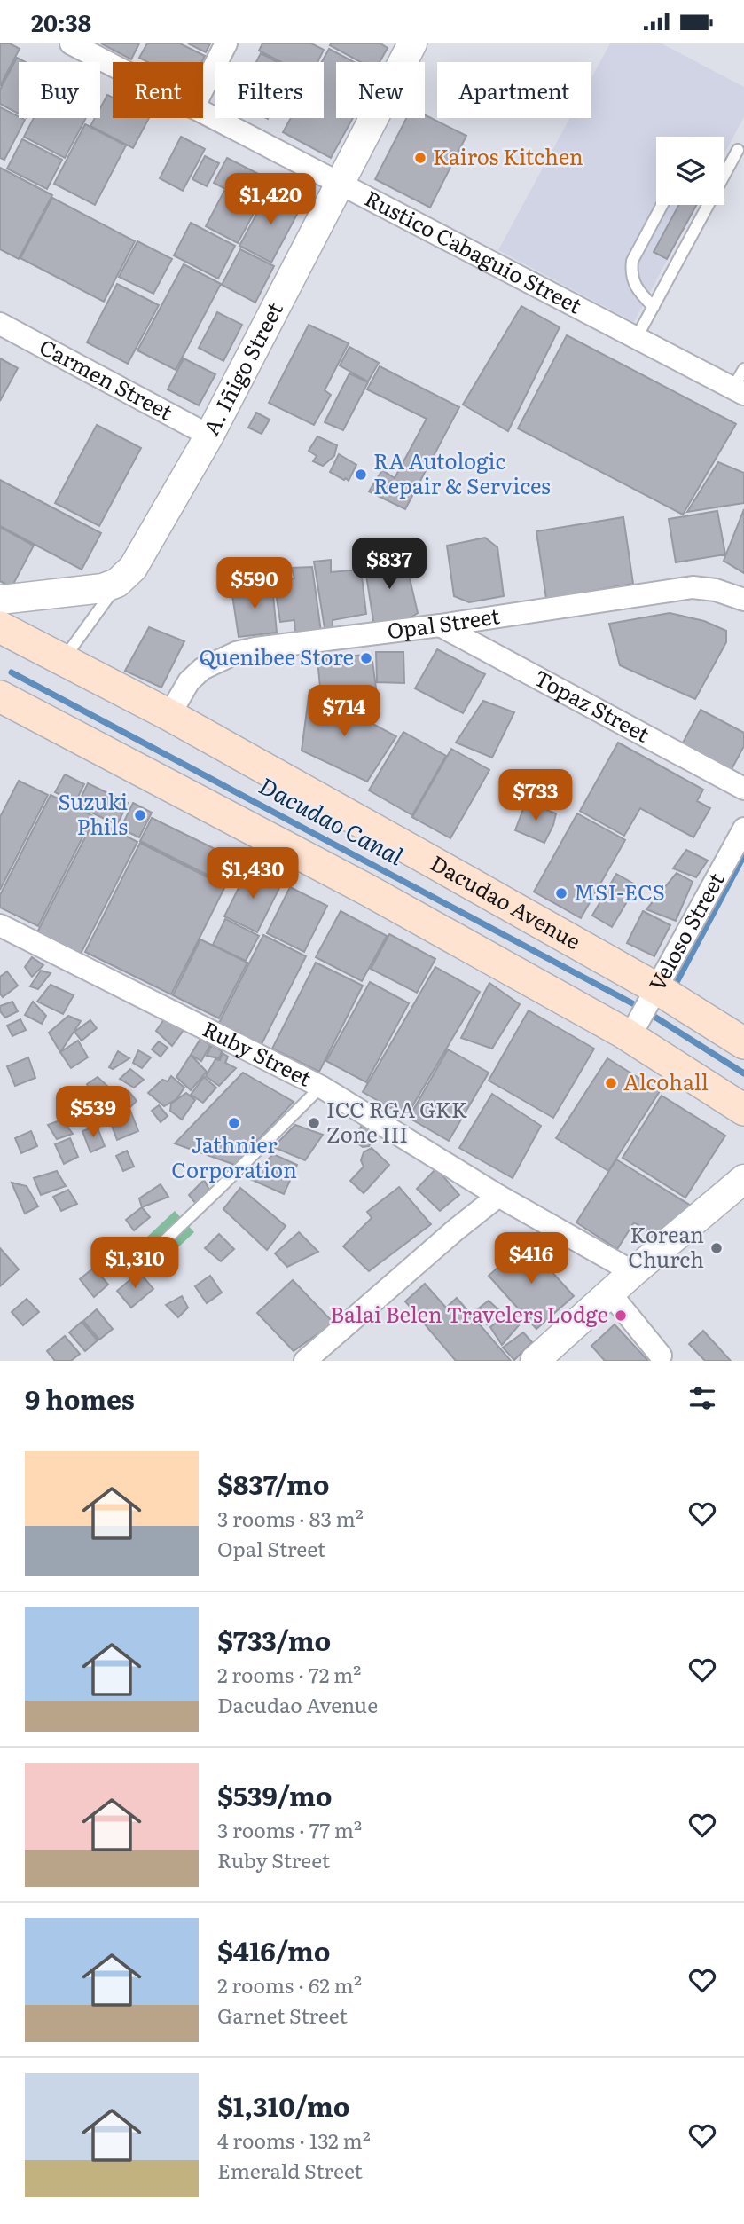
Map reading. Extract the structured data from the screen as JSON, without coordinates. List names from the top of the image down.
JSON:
{
  "streets": {
    "main road": ["Dacudao Avenue"],
    "street": [
      "Rustico Cabaguio Street",
      "A. Iñigo Street",
      "Carmen Street",
      "Opal Street",
      "Topaz Street",
      "Veloso Street",
      "Ruby Street"
    ]
  },
  "crossings": [
    ["Rustico Cabaguio Street", "A. Iñigo Street"],
    ["A. Iñigo Street", "Carmen Street"],
    ["Opal Street", "Topaz Street"],
    ["Opal Street", "Dacudao Avenue"],
    ["Dacudao Avenue", "Veloso Street"]
  ],
  "water": ["Dacudao Canal"],
  "places": [
    "Kairos Kitchen",
    "RA Autologic Repair & Services",
    "Quenibee Store",
    "Suzuki Phils",
    "MSI-ECS",
    "Alcohall",
    "Jathnier Corporation",
    "ICC RGA GKK Zone III",
    "Korean Church",
    "Balai Belen Travelers Lodge"
  ],
  "page": {
    "status": "20:38",
    "chip": [
      "Buy",
      "Rent",
      "Filters",
      "New",
      "Apartment"
    ],
    "price": [
      "$1,420",
      "$837",
      "$590",
      "$714",
      "$733",
      "$1,430",
      "$539",
      "$416",
      "$1,310"
    ],
    "heading": "9 homes",
    "list": [
      {
        "name": "$837/mo",
        "note": "3 rooms · 83 m² · Opal Street"
      },
      {
        "name": "$733/mo",
        "note": "2 rooms · 72 m² · Dacudao Avenue"
      },
      {
        "name": "$539/mo",
        "note": "3 rooms · 77 m² · Ruby Street"
      },
      {
        "name": "$416/mo",
        "note": "2 rooms · 62 m² · Garnet Street"
      },
      {
        "name": "$1,310/mo",
        "note": "4 rooms · 132 m² · Emerald Street"
      }
    ]
  }
}
